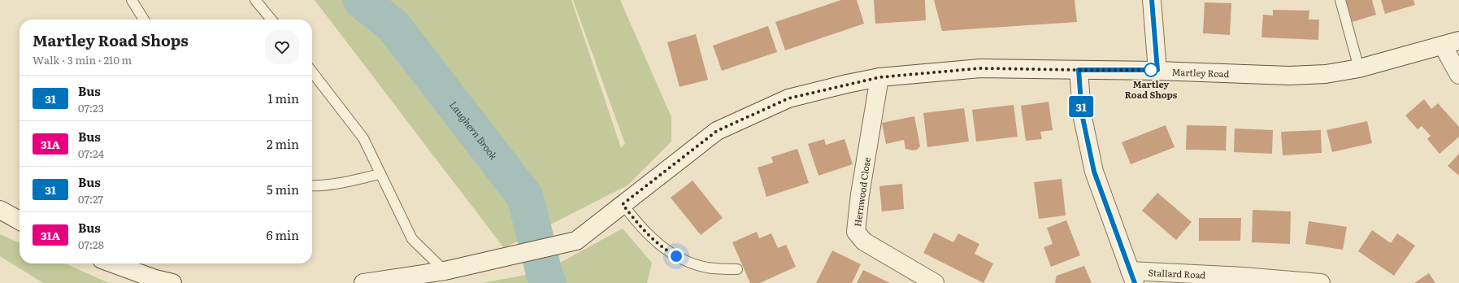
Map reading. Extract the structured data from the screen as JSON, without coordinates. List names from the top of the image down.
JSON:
{
  "streets": {
    "main road": ["Martley Road", "Hernwood Close", "Stallard Road"]
  },
  "crossings": [
    ["Martley Road", "Hernwood Close"]
  ],
  "water": ["Laughern Brook"],
  "places": ["Martley Road Shops"],
  "lines": ["bus line 31"],
  "page": {
    "on_map": "31",
    "heading": ["Martley Road Shops", "Walk · 3 min · 210 m"],
    "list": [
      {
        "mark": "31",
        "name": "Bus",
        "note": "07:23",
        "value": "1 min"
      },
      {
        "mark": "31A",
        "name": "Bus",
        "note": "07:24",
        "value": "2 min"
      },
      {
        "mark": "31",
        "name": "Bus",
        "note": "07:27",
        "value": "5 min"
      },
      {
        "mark": "31A",
        "name": "Bus",
        "note": "07:28",
        "value": "6 min"
      }
    ]
  }
}
